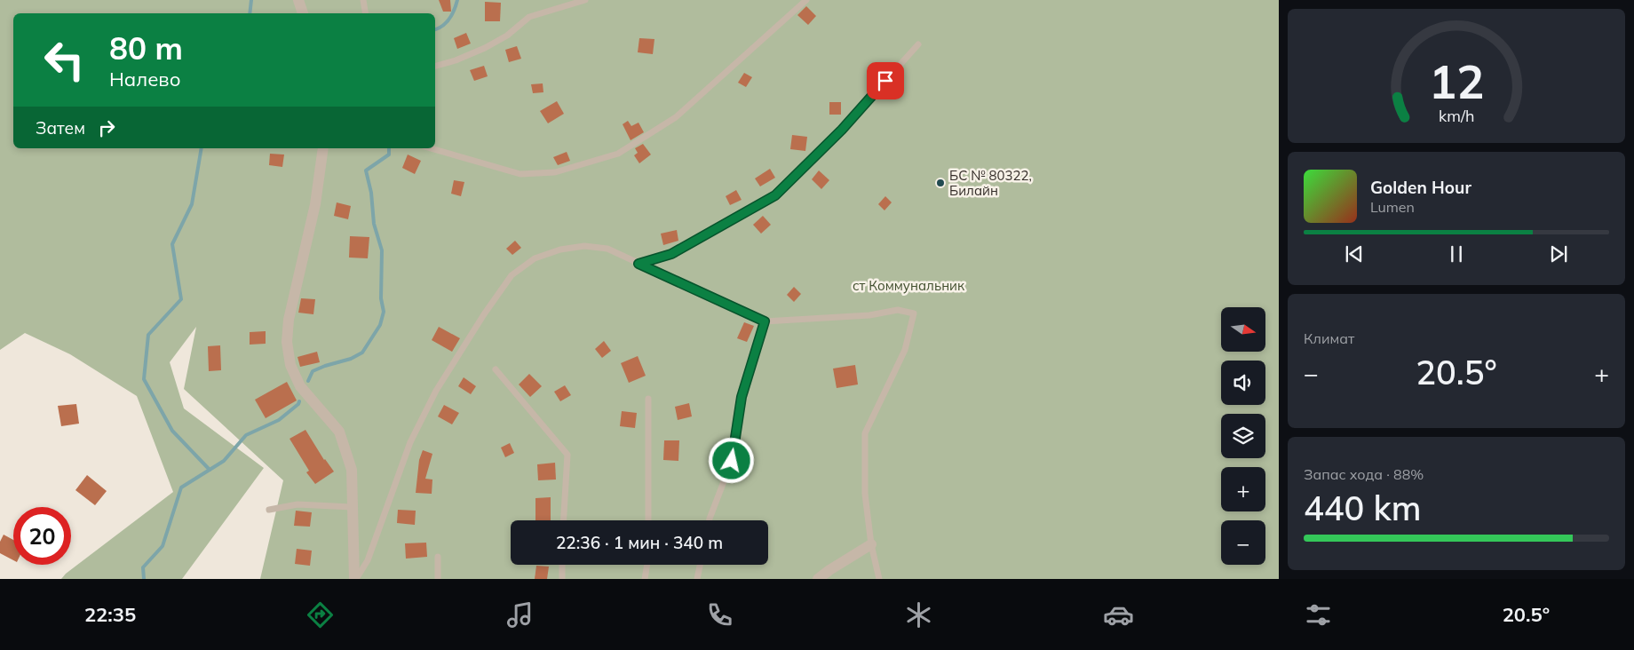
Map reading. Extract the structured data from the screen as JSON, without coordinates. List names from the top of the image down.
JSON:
{
  "parks": ["ст Коммунальник"],
  "places": ["БС № 80322, Билайн"],
  "north": "right",
  "page": {
    "turn": ["80 m", "Налево"],
    "then": "Затем",
    "song": ["Golden Hour", "Lumen"],
    "tile": [
      "Климат",
      ["Запас хода · 88%", "440 km"]
    ],
    "map_buttons": ["+", "−"],
    "heat": ["−", "20.5°", "+"],
    "limit": "20",
    "trip": "22:36 · 1 мин · 340 m",
    "tabs": ["22:35", "20.5°"],
    "gauge": ["12", "km/h"]
  }
}
